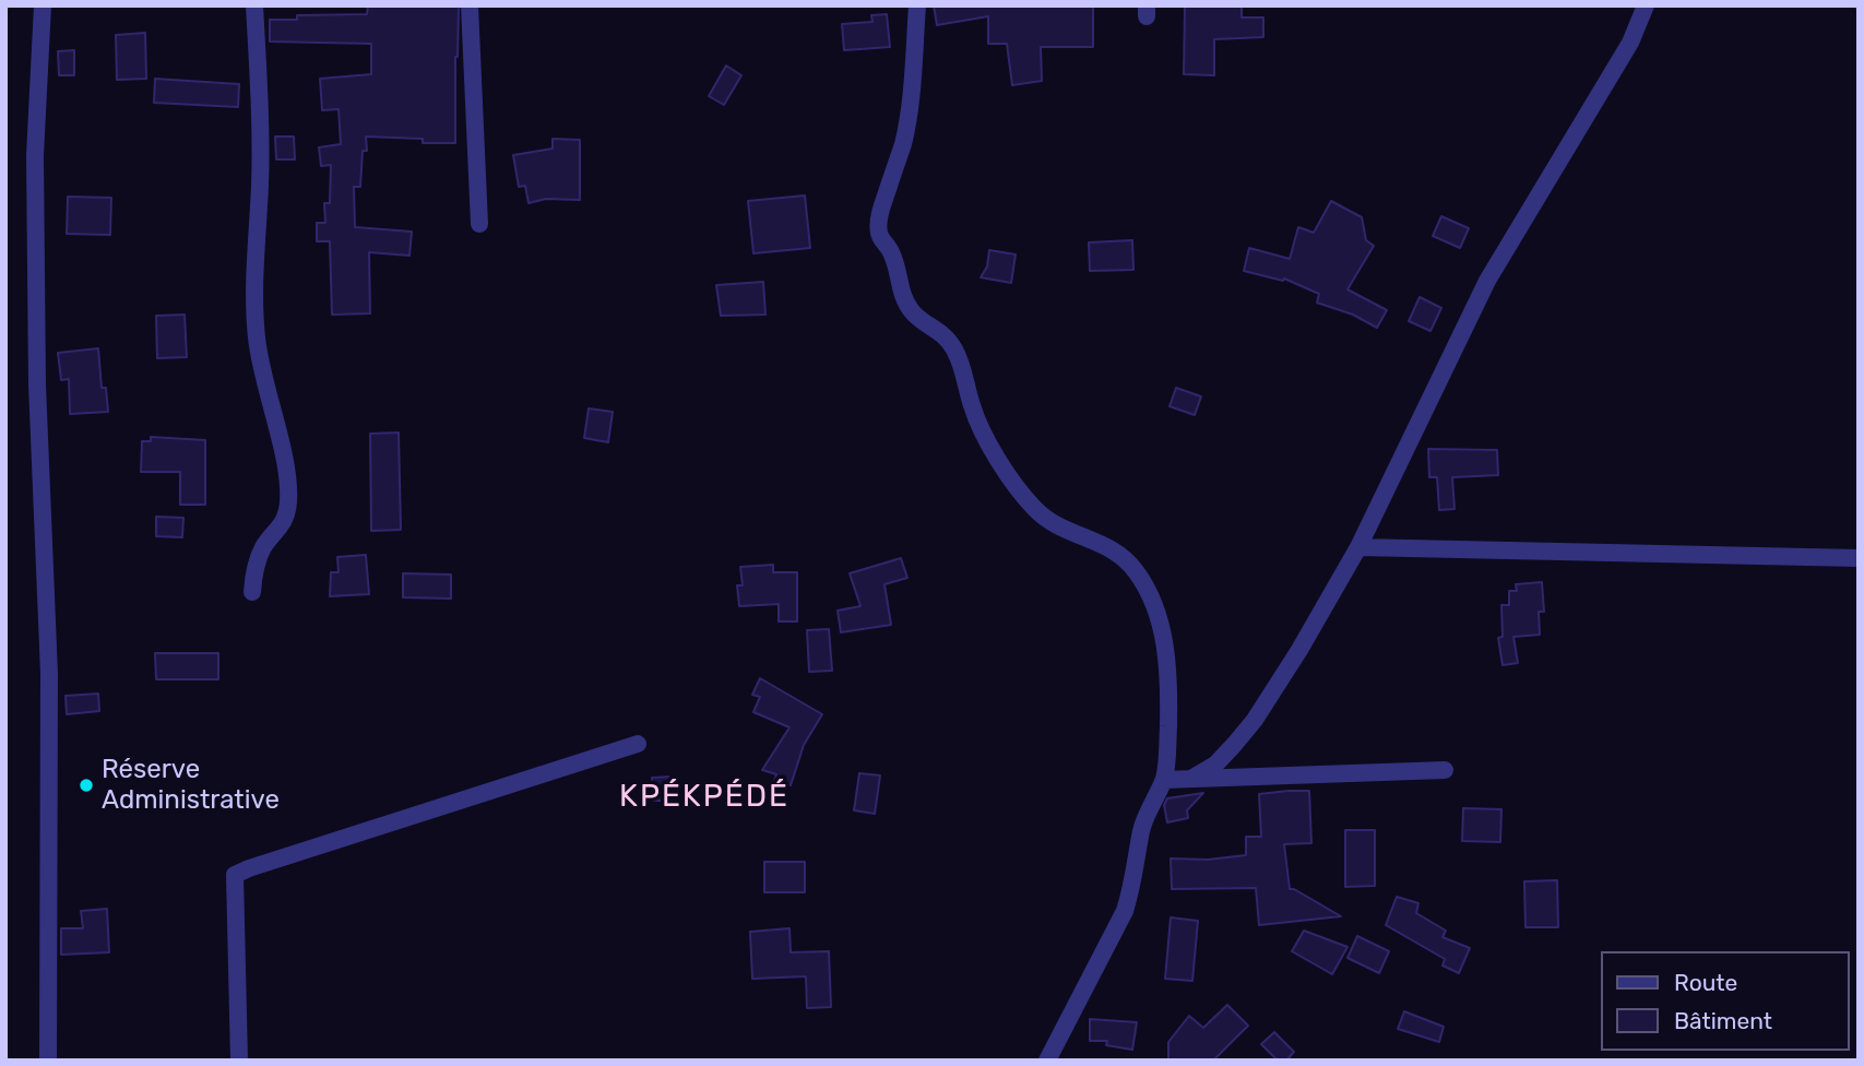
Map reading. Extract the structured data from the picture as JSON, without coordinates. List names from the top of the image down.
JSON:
{
  "districts": ["KPÉKPÉDÉ"],
  "places": ["Réserve Administrative"],
  "legend": ["Route", "Bâtiment"]
}
